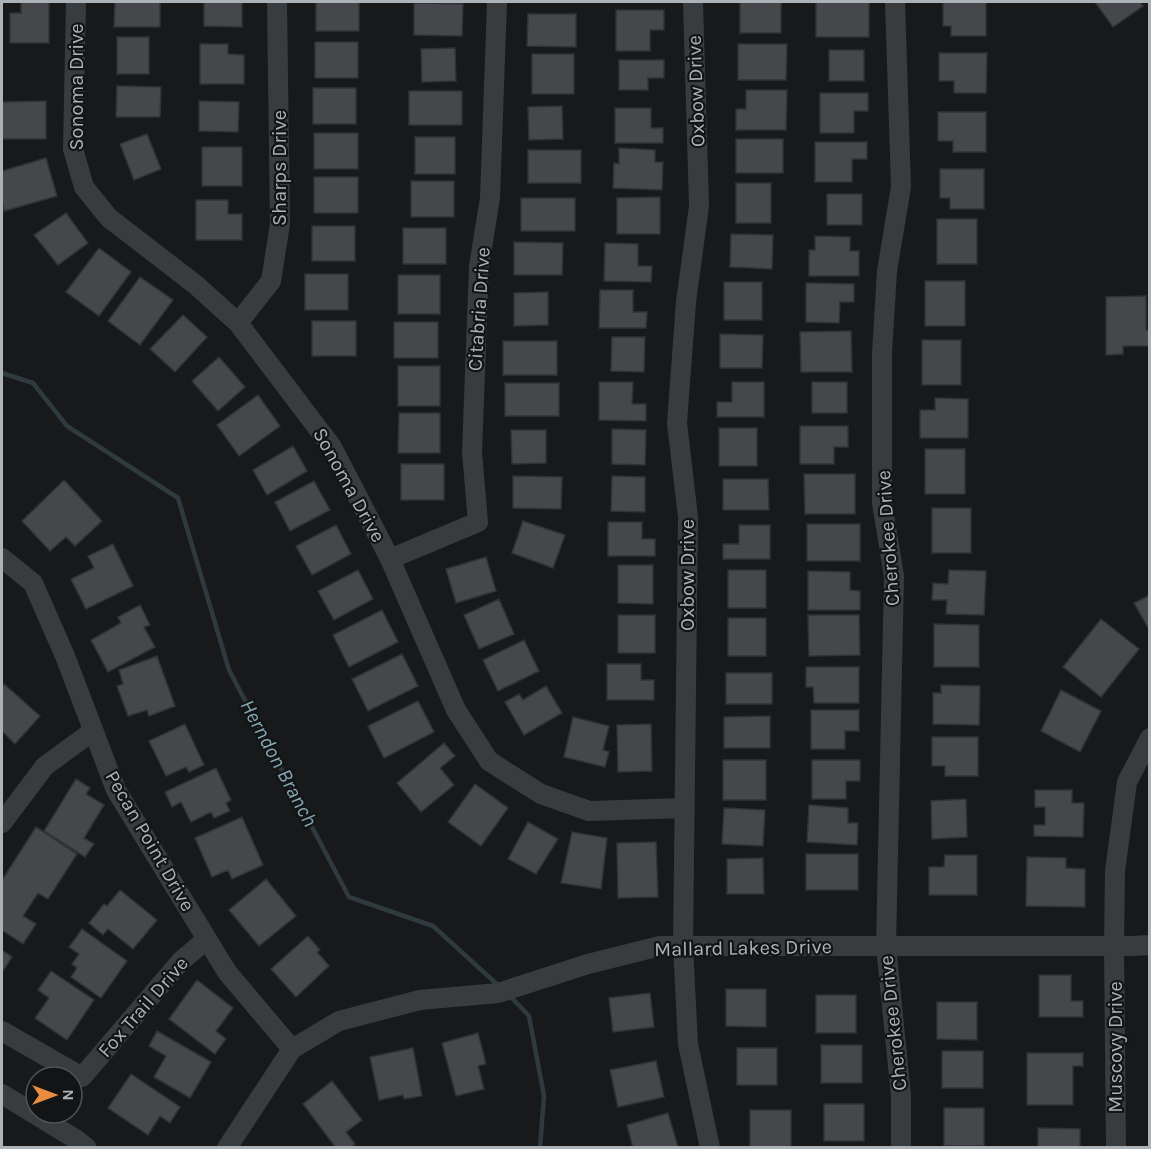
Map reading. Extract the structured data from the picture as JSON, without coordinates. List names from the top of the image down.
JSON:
{
  "streets": {
    "street": [
      "Sonoma Drive",
      "Oxbow Drive",
      "Sharps Drive",
      "Citabria Drive",
      "Cherokee Drive",
      "Pecan Point Drive",
      "Mallard Lakes Drive",
      "Fox Trail Drive",
      "Muscovy Drive"
    ]
  },
  "crossings": [
    ["Sonoma Drive", "Oxbow Drive"],
    ["Sonoma Drive", "Sharps Drive"],
    ["Sonoma Drive", "Citabria Drive"],
    ["Oxbow Drive", "Mallard Lakes Drive"],
    ["Cherokee Drive", "Mallard Lakes Drive"],
    ["Pecan Point Drive", "Mallard Lakes Drive"],
    ["Pecan Point Drive", "Fox Trail Drive"],
    ["Mallard Lakes Drive", "Muscovy Drive"]
  ],
  "water": ["Herndon Branch"],
  "north": "right"
}
